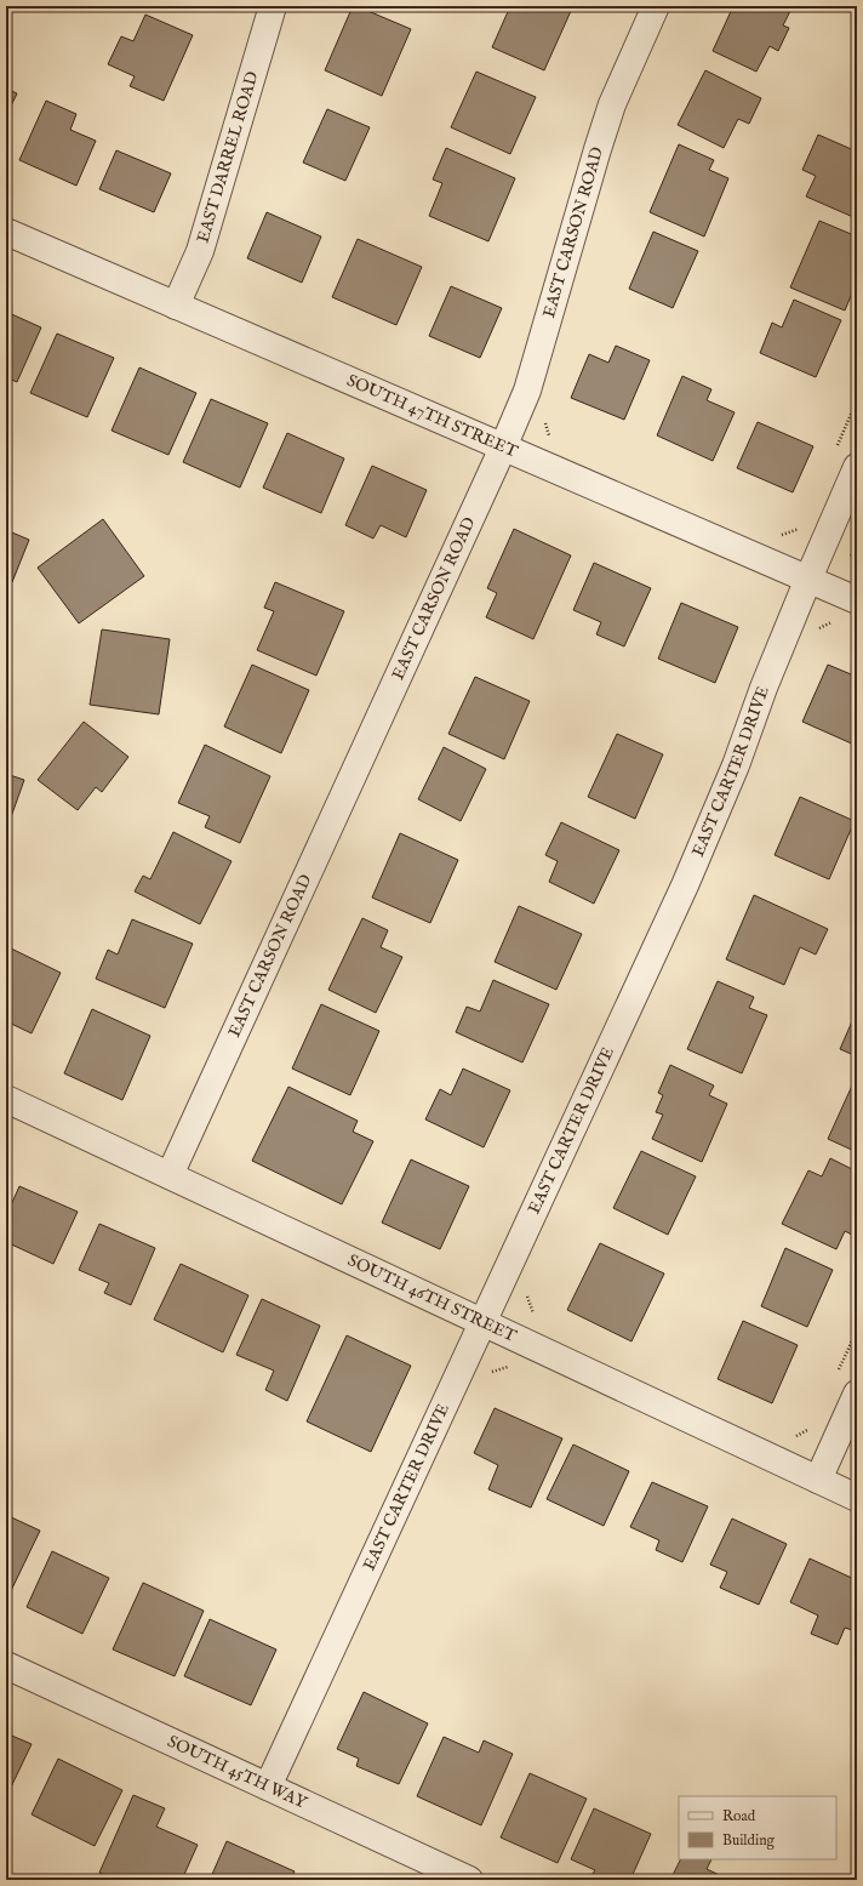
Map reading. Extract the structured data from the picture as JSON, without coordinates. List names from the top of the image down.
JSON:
{
  "streets": {
    "street": [
      "EAST DARREL ROAD",
      "EAST CARSON ROAD",
      "SOUTH 47TH STREET",
      "EAST CARTER DRIVE",
      "SOUTH 46TH STREET",
      "SOUTH 45TH WAY"
    ]
  },
  "crossings": [
    ["EAST DARREL ROAD", "SOUTH 47TH STREET"],
    ["EAST CARSON ROAD", "SOUTH 47TH STREET"],
    ["EAST CARSON ROAD", "SOUTH 46TH STREET"],
    ["SOUTH 47TH STREET", "EAST CARTER DRIVE"],
    ["EAST CARTER DRIVE", "SOUTH 46TH STREET"],
    ["EAST CARTER DRIVE", "SOUTH 45TH WAY"]
  ],
  "legend": ["Road", "Building"]
}
